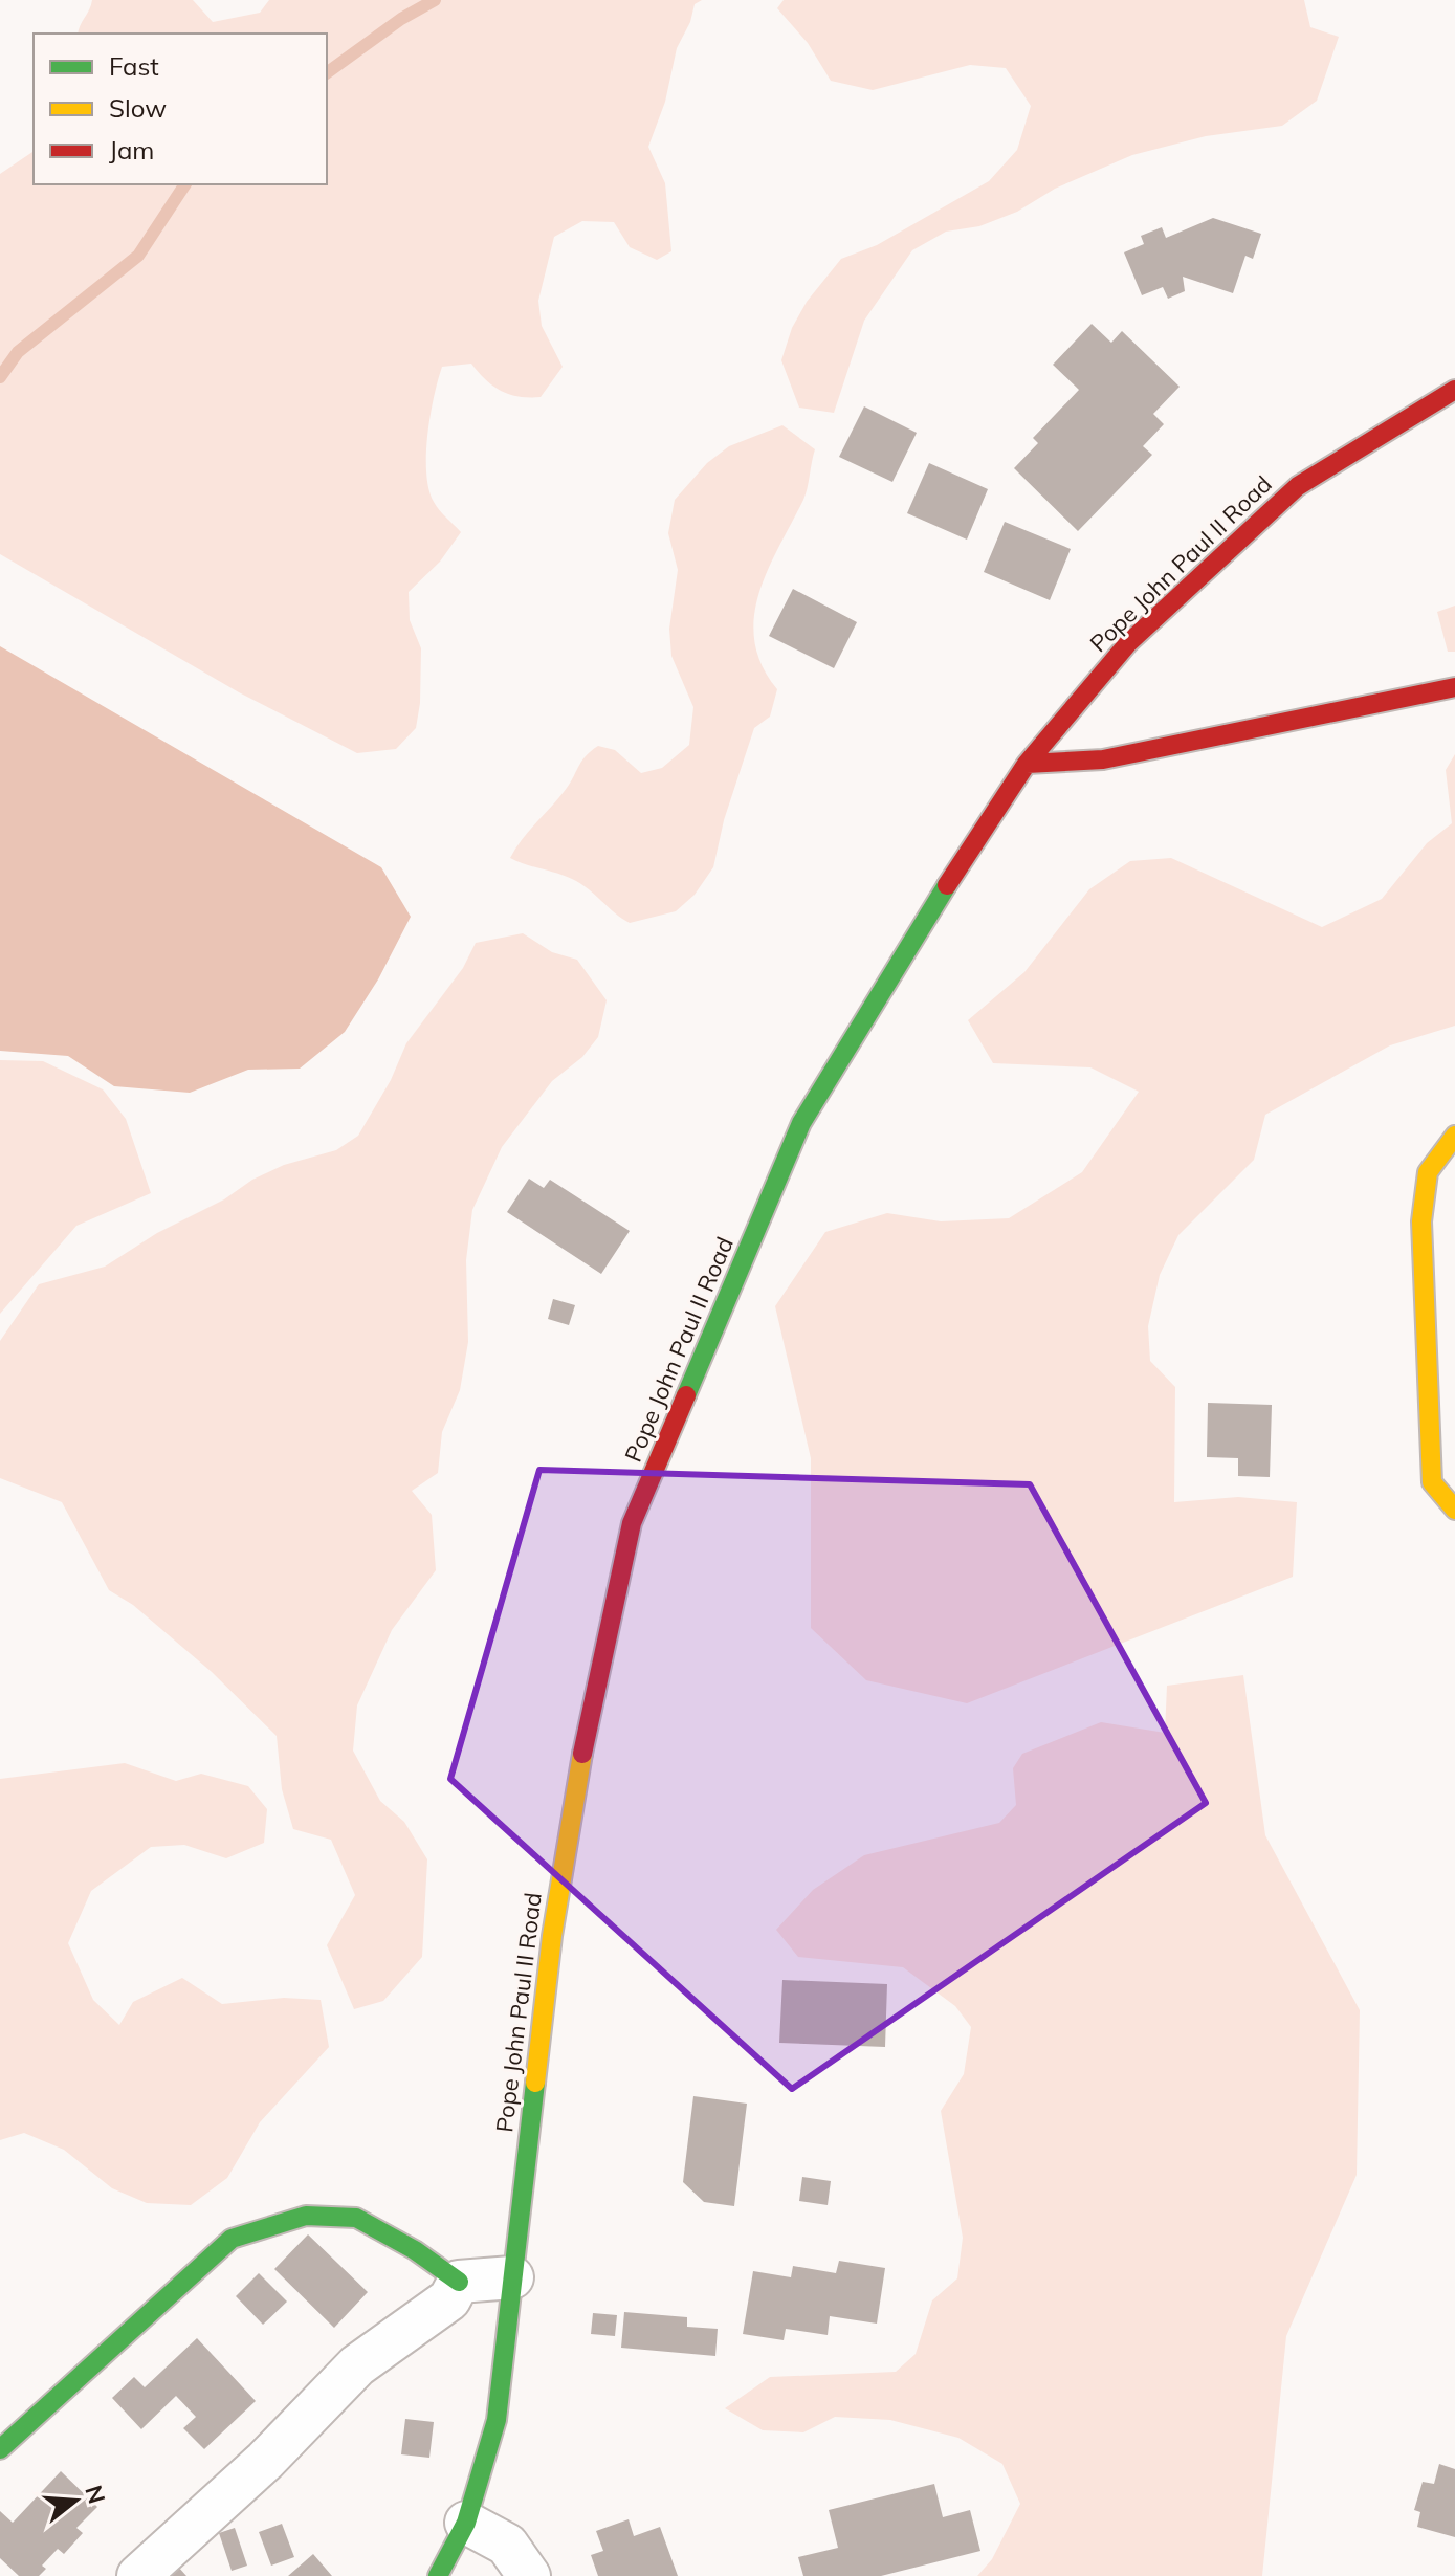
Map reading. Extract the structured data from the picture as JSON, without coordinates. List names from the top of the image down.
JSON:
{
  "streets": {
    "main road": ["Pope John Paul II Road"]
  },
  "legend": ["Fast", "Slow", "Jam"],
  "north": "right"
}
